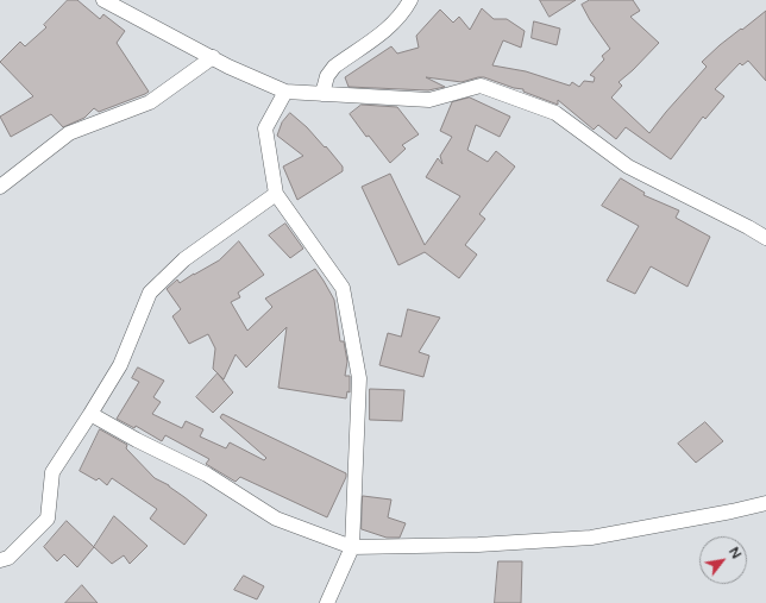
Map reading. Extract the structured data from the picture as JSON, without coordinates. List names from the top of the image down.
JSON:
{
  "north": "top right"
}
